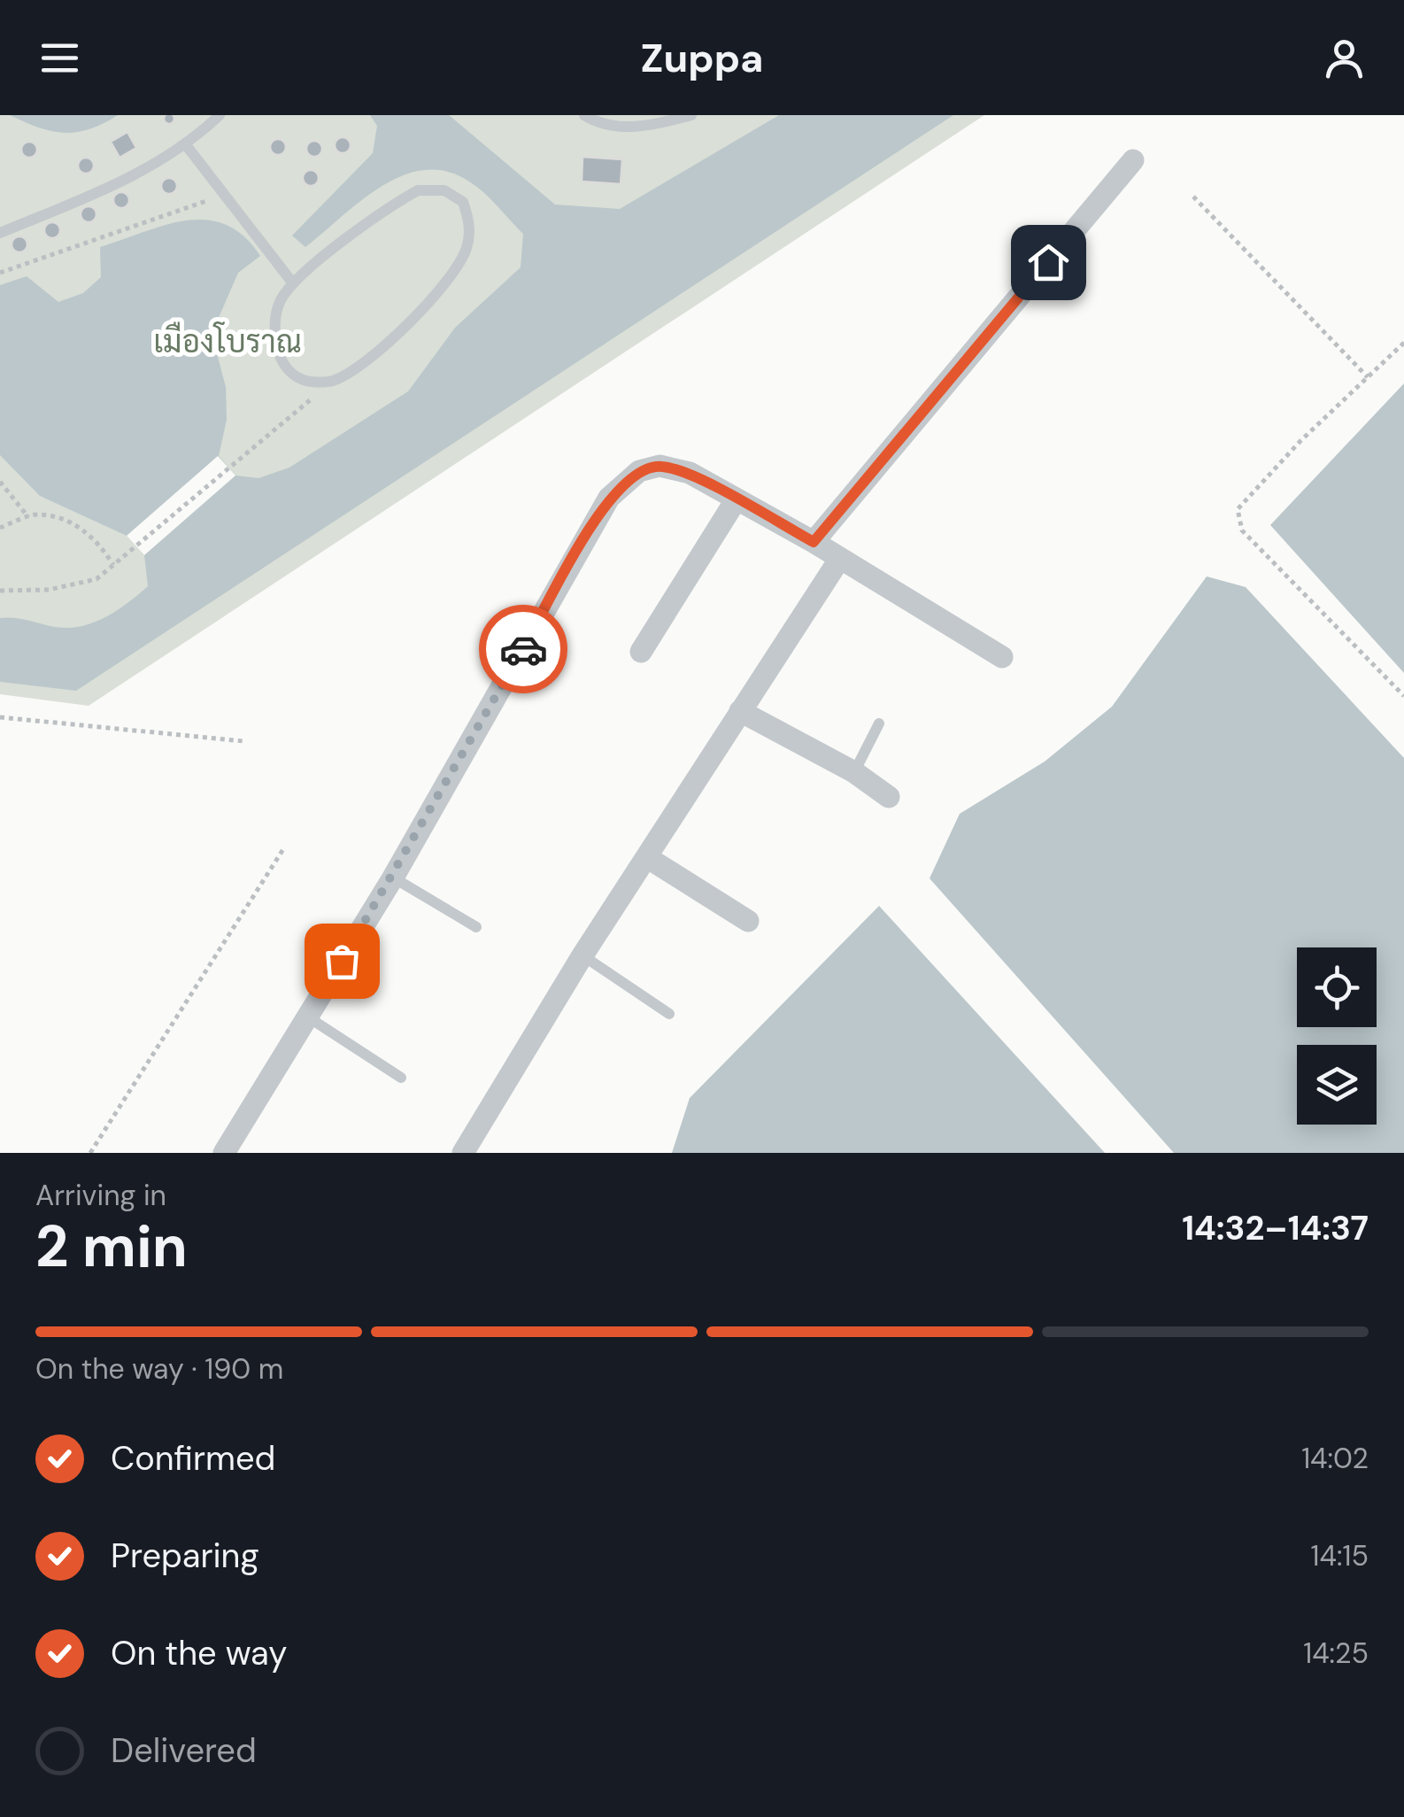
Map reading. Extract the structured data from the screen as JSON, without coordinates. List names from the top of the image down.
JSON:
{
  "parks": ["เมืองโบราณ"],
  "page": {
    "header": "Zuppa",
    "heading": ["2 min", "Arriving in", "14:32–14:37"],
    "bar": "On the way · 190 m",
    "list": [
      ["Confirmed", "14:02"],
      ["Preparing", "14:15"],
      ["On the way", "14:25"],
      "Delivered"
    ]
  }
}
